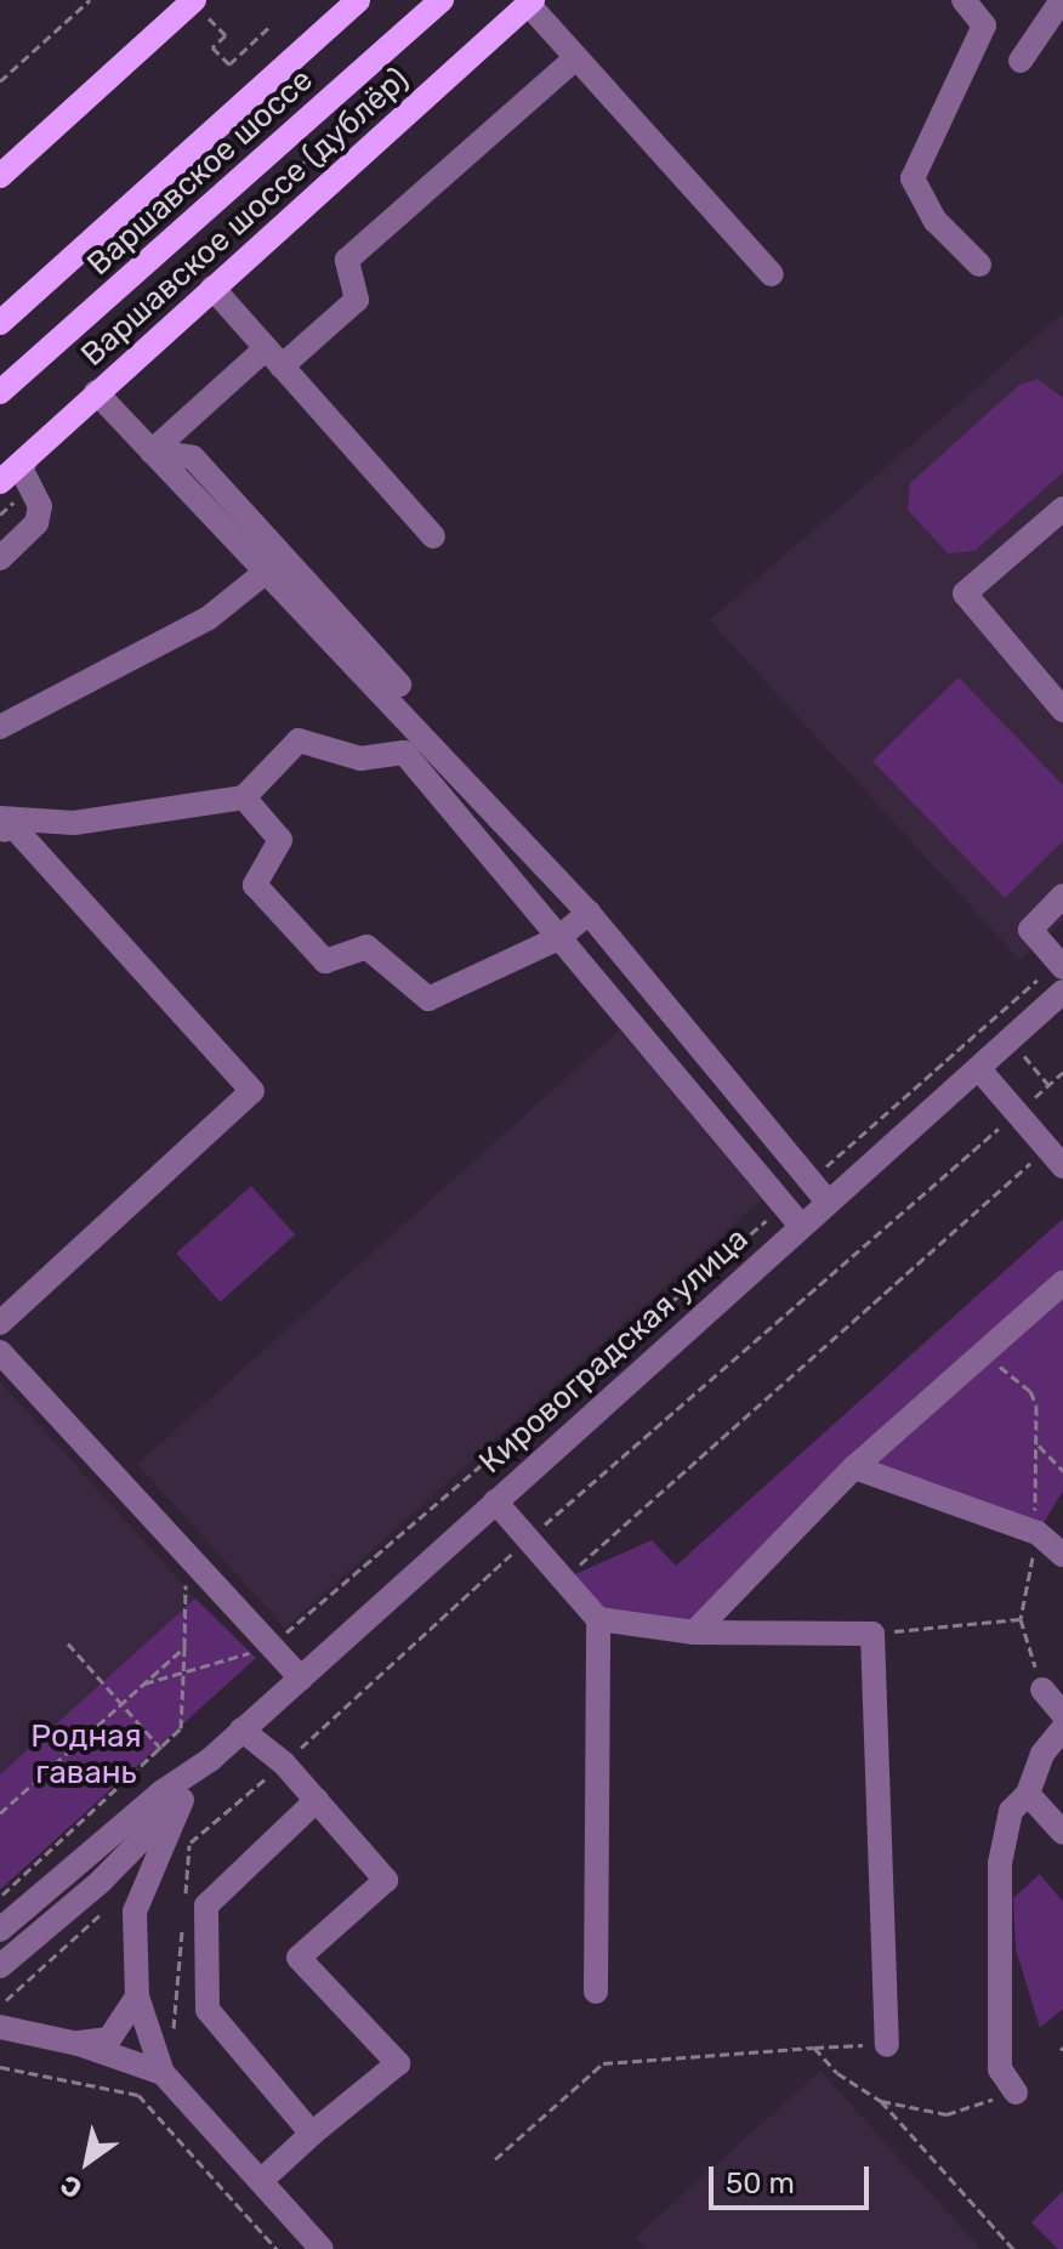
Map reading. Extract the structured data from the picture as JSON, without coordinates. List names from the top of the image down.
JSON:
{
  "streets": {
    "main road": ["Варшавское шоссе", "Варшавское шоссе (дублёр)"],
    "street": ["Кировоградская улица"]
  },
  "parks": ["Родная гавань"],
  "scale_bar": "50 m",
  "north": "bottom left"
}
